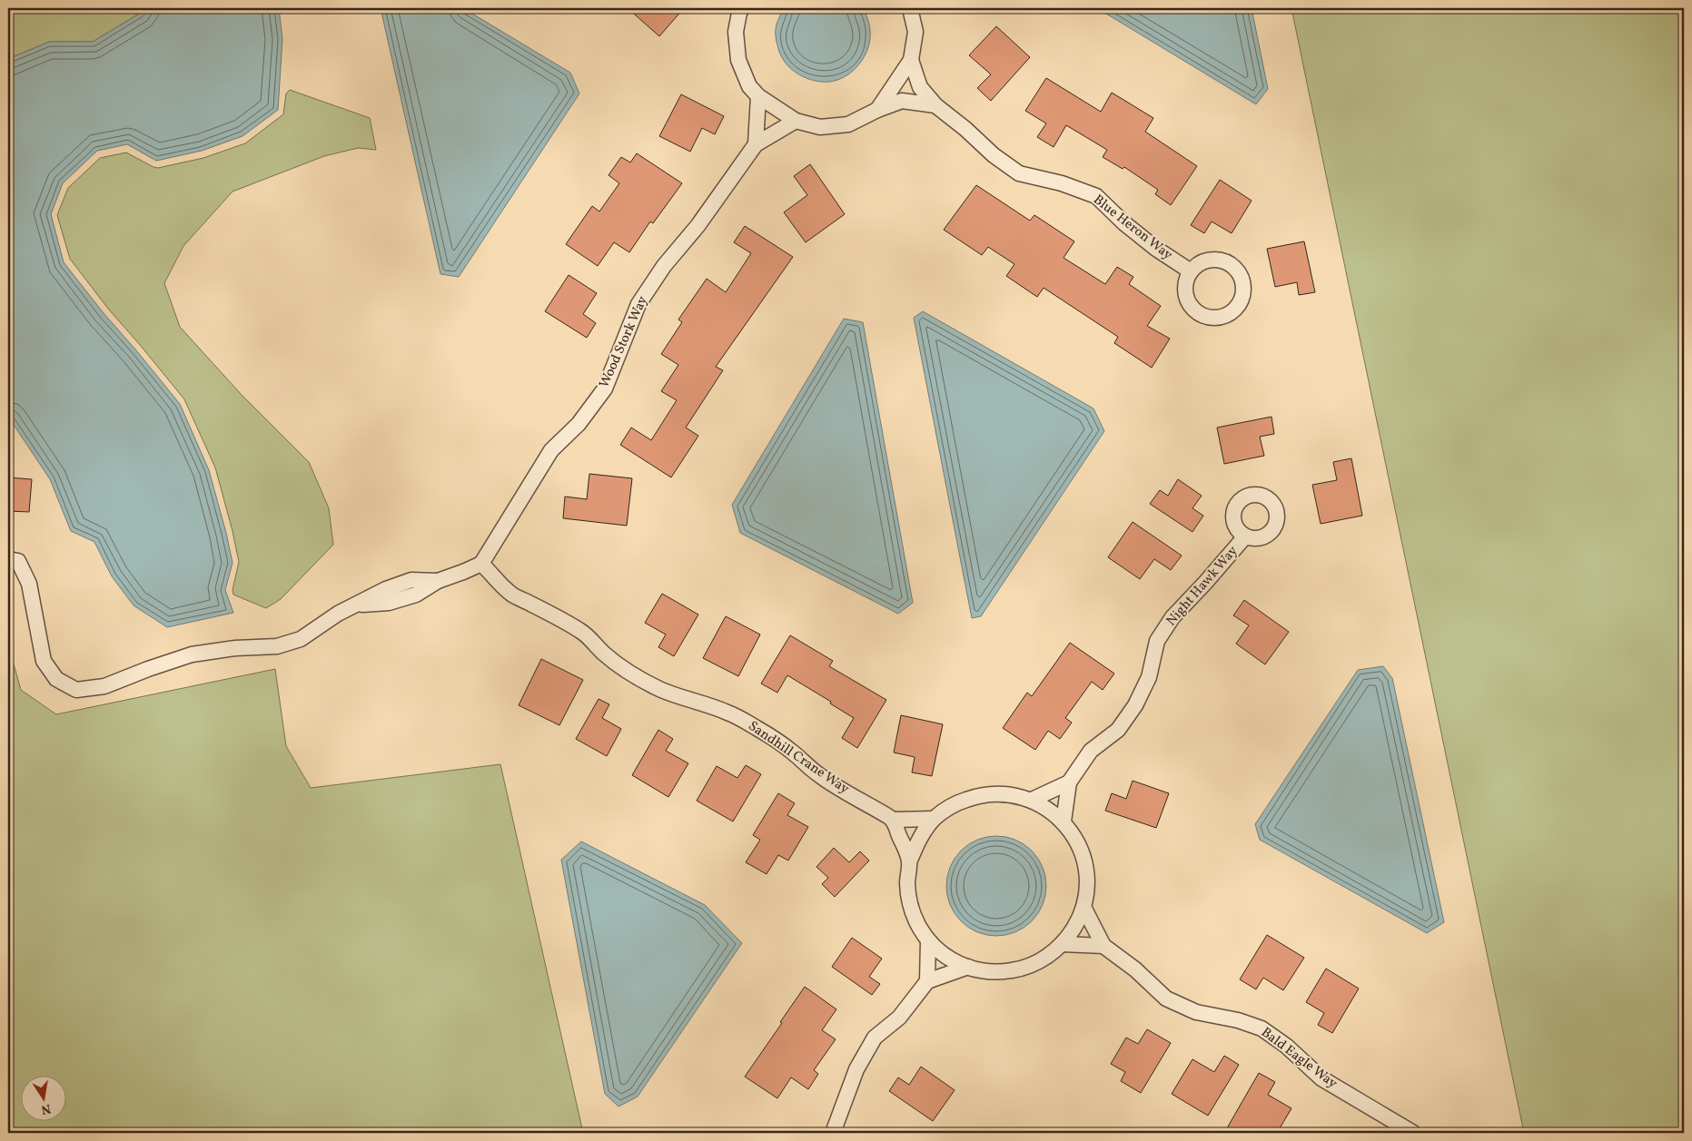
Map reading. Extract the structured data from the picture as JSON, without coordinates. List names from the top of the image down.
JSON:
{
  "streets": {
    "street": [
      "Blue Heron Way",
      "Wood Stork Way",
      "Night Hawk Way",
      "Sandhill Crane Way",
      "Bald Eagle Way"
    ]
  },
  "crossings": [
    ["Wood Stork Way", "Sandhill Crane Way"]
  ],
  "north": "bottom"
}
